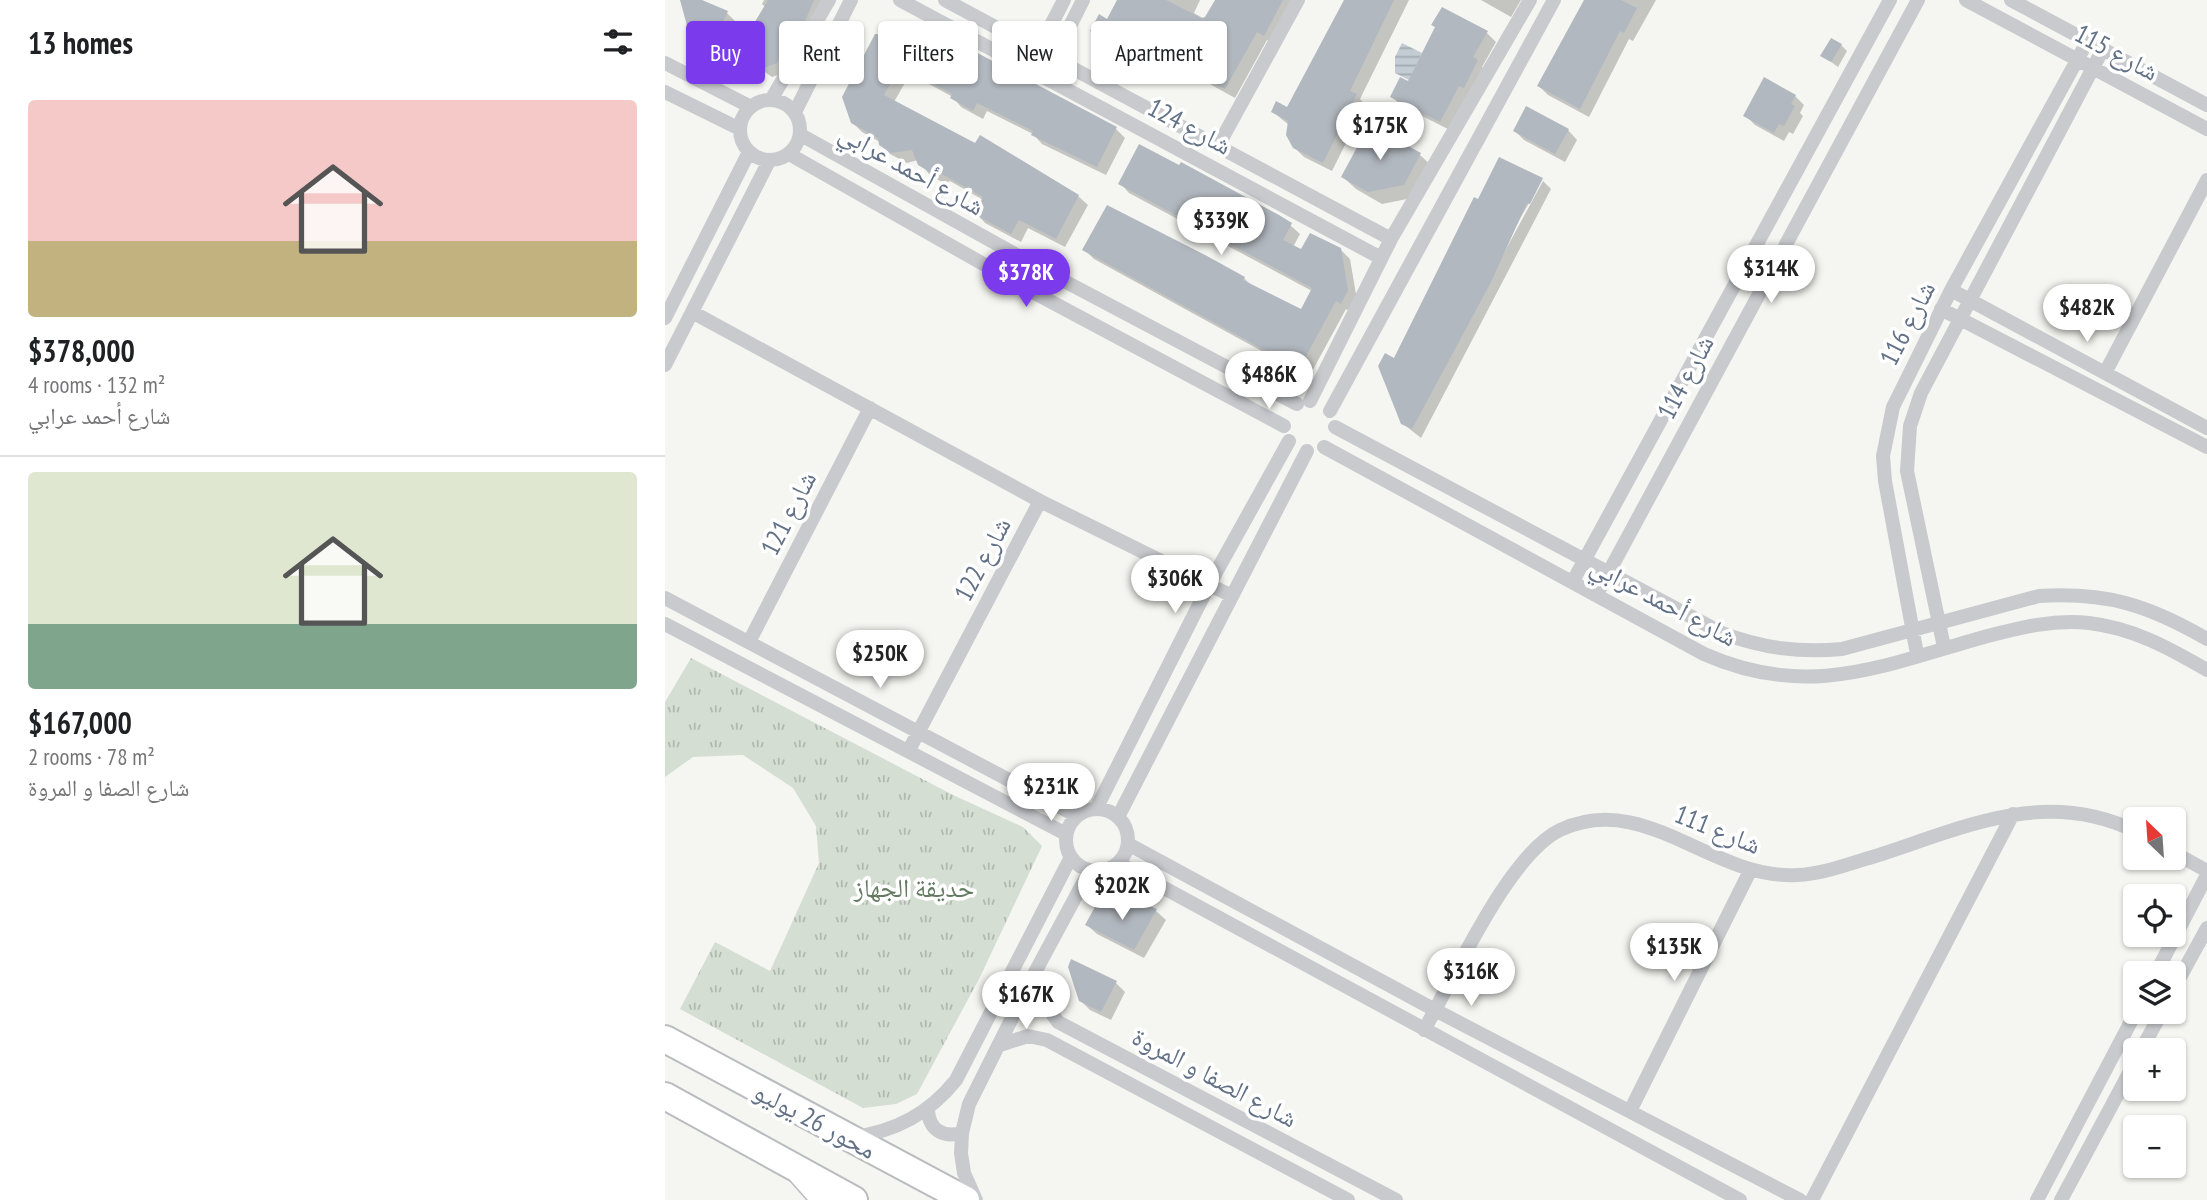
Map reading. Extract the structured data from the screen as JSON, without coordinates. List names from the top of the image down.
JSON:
{
  "streets": {
    "highway": ["محور 26 يوليو"],
    "street": [
      "شارع 115",
      "شارع 124",
      "شارع أحمد عرابي",
      "شارع 116",
      "شارع 114",
      "شارع 121",
      "شارع 122",
      "شارع 111",
      "شارع الصفا و المروة"
    ]
  },
  "crossings": [
    ["شارع 115", "شارع 116"],
    ["شارع أحمد عرابي", "شارع 116"],
    ["شارع أحمد عرابي", "شارع 114"]
  ],
  "parks": ["حديقة الجهاز"],
  "north": "top left",
  "page": {
    "heading": "13 homes",
    "chip": [
      "Buy",
      "Rent",
      "Filters",
      "New",
      "Apartment"
    ],
    "list": [
      {
        "name": "$378,000",
        "note": "4 rooms · 132 m² · شارع أحمد عرابي"
      },
      {
        "name": "$167,000",
        "note": "2 rooms · 78 m² · شارع الصفا و المروة"
      }
    ],
    "price": [
      "$175K",
      "$339K",
      "$314K",
      "$378K",
      "$482K",
      "$486K",
      "$306K",
      "$250K",
      "$231K",
      "$202K",
      "$135K",
      "$316K",
      "$167K"
    ],
    "map_buttons": ["+", "−"]
  }
}
